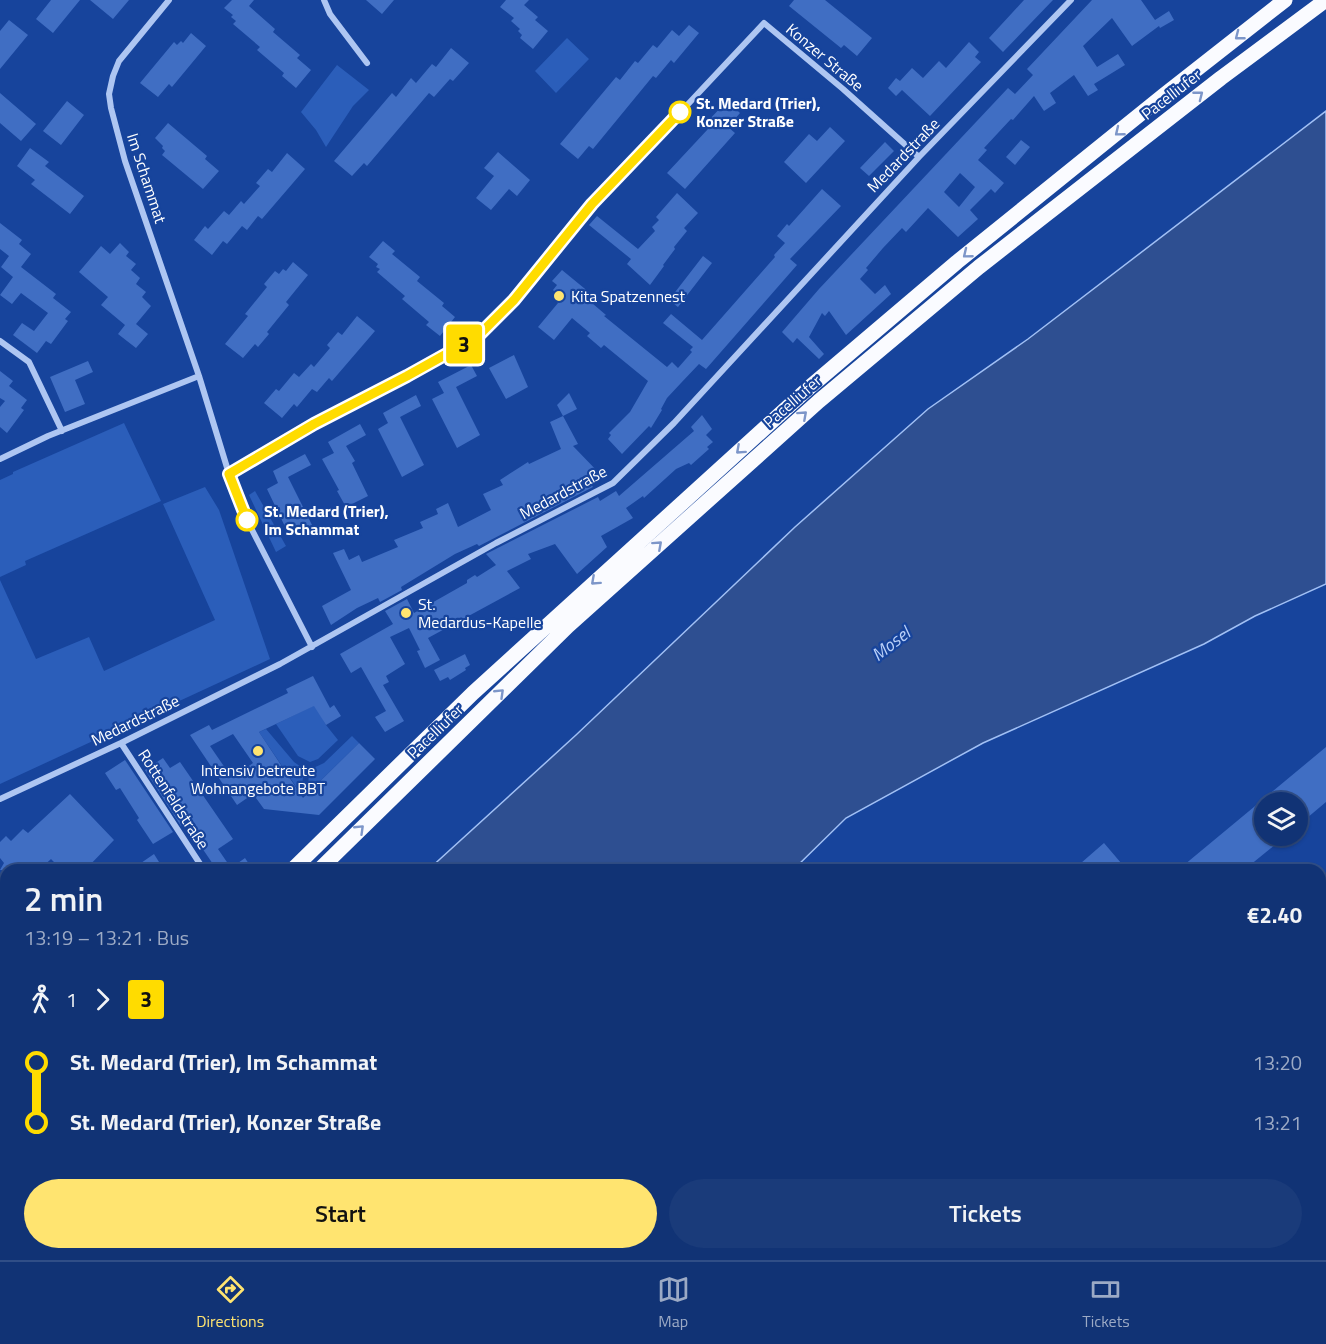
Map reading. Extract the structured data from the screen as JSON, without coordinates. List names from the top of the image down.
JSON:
{
  "streets": {
    "main road": ["Pacelliufer"],
    "street": [
      "Konzer Straße",
      "Medardstraße",
      "Im Schammat",
      "Rottenfeldstraße"
    ]
  },
  "crossings": [
    ["Konzer Straße", "Medardstraße"],
    ["Medardstraße", "Im Schammat"],
    ["Medardstraße", "Rottenfeldstraße"]
  ],
  "water": ["Mosel"],
  "places": [
    "St. Medard (Trier), Konzer Straße",
    "Kita Spatzennest",
    "St. Medard (Trier), Im Schammat",
    "St. Medardus-Kapelle",
    "Intensiv betreute Wohnangebote BBT"
  ],
  "lines": ["bus line 3"],
  "page": {
    "on_map": "3",
    "heading": ["2 min", "13:19 – 13:21 · Bus", "€2.40"],
    "legs": ["1", "3"],
    "list": [
      {
        "name": "St. Medard (Trier), Im Schammat",
        "value": "13:20"
      },
      {
        "name": "St. Medard (Trier), Konzer Straße",
        "value": "13:21"
      }
    ],
    "buttons": ["Start", "Tickets"],
    "tabs": ["Directions", "Map", "Tickets"]
  }
}
